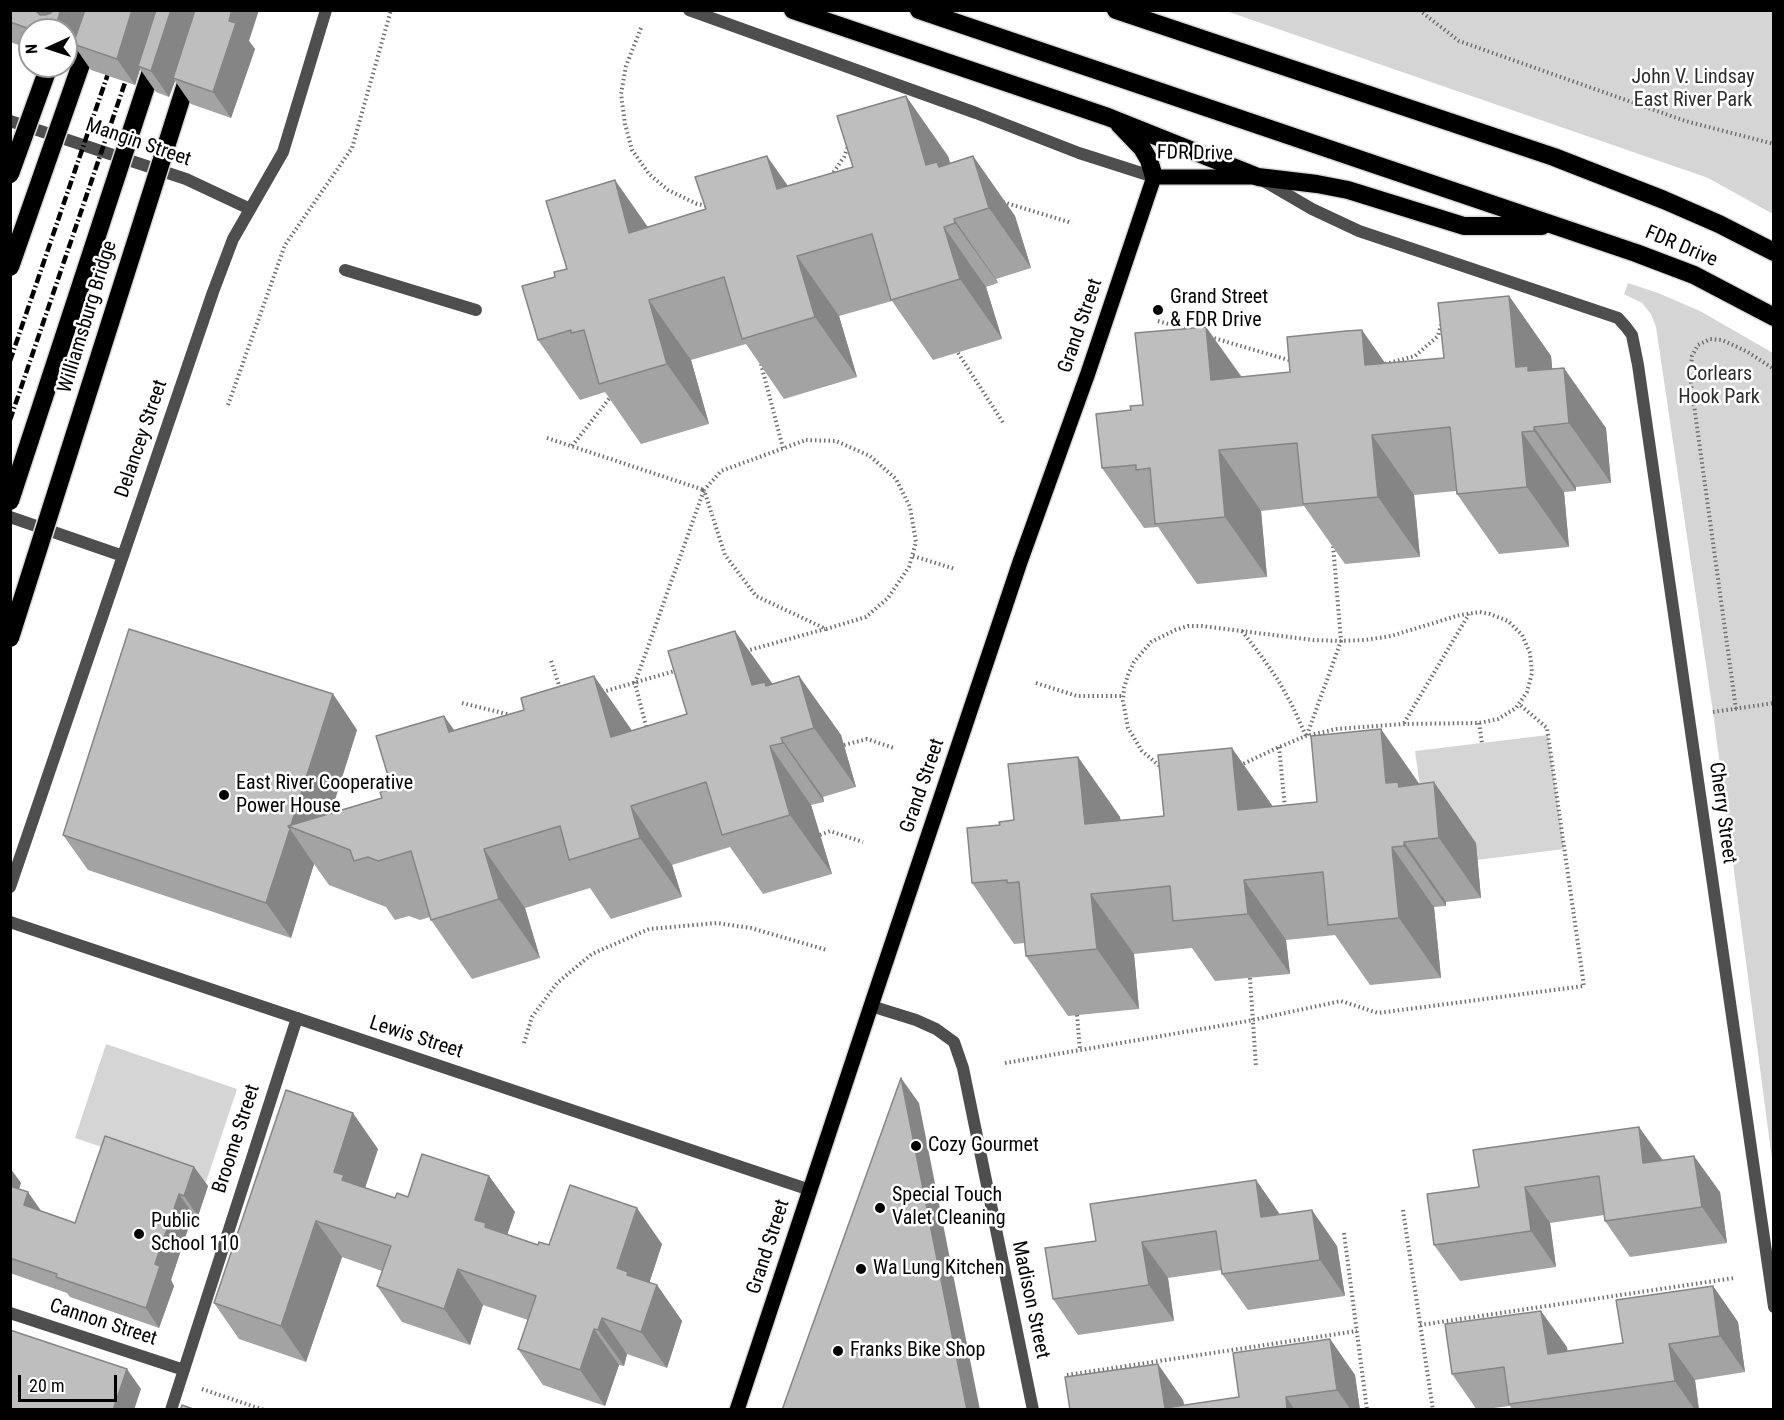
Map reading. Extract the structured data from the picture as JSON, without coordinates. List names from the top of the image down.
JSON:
{
  "streets": {
    "highway": ["FDR Drive", "Williamsburg Bridge"],
    "main road": ["Grand Street"],
    "street": [
      "Mangin Street",
      "Delancey Street",
      "Cherry Street",
      "Lewis Street",
      "Broome Street",
      "Madison Street",
      "Cannon Street"
    ]
  },
  "crossings": [
    ["Mangin Street", "Delancey Street"],
    ["FDR Drive", "Grand Street"],
    ["FDR Drive", "Cherry Street"],
    ["Grand Street", "Lewis Street"],
    ["Grand Street", "Madison Street"],
    ["Lewis Street", "Broome Street"],
    ["Broome Street", "Cannon Street"]
  ],
  "parks": ["John V. Lindsay East River Park", "Corlears Hook Park"],
  "places": [
    "Grand Street & FDR Drive",
    "East River Cooperative Power House",
    "Cozy Gourmet",
    "Special Touch Valet Cleaning",
    "Public School 110",
    "Wa Lung Kitchen",
    "Franks Bike Shop"
  ],
  "scale_bar": "20 m",
  "north": "left"
}
